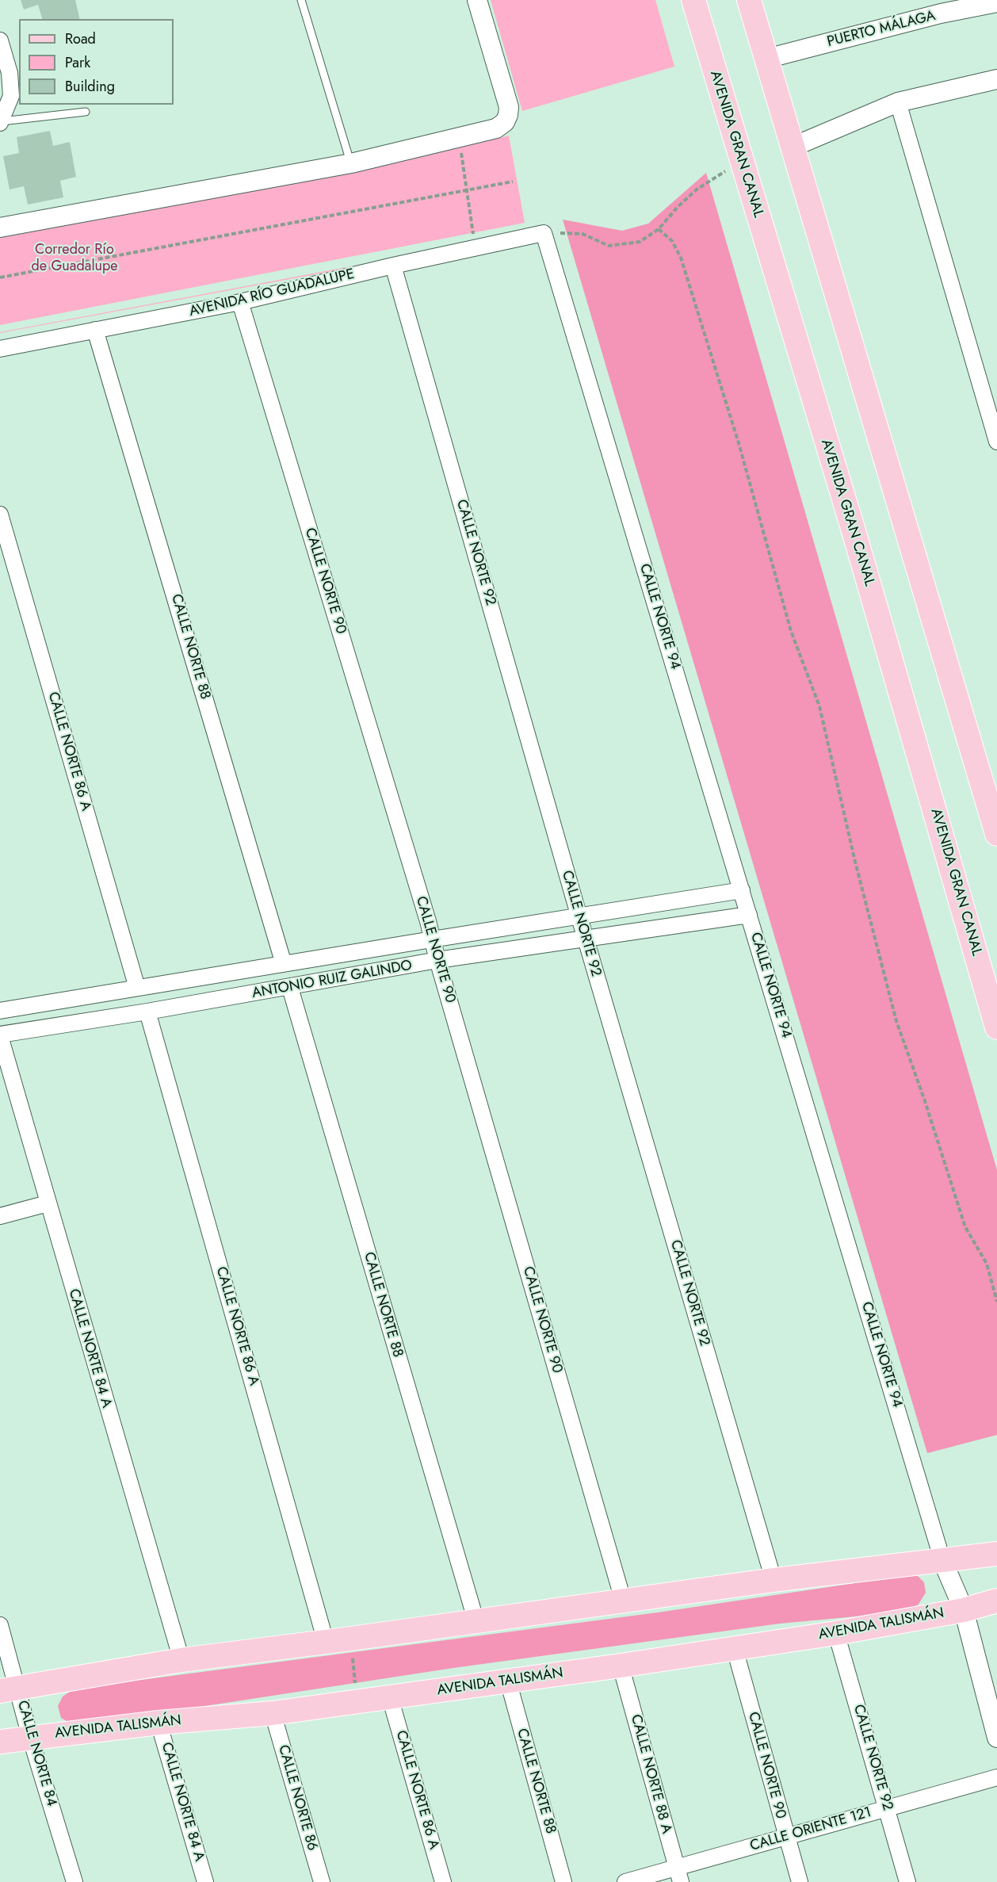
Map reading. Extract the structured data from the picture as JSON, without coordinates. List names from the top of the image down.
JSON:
{
  "streets": {
    "main road": ["AVENIDA GRAN CANAL", "AVENIDA TALISMÁN"],
    "street": [
      "PUERTO MÁLAGA",
      "AVENIDA RÍO GUADALUPE",
      "CALLE NORTE 92",
      "CALLE NORTE 90",
      "CALLE NORTE 94",
      "CALLE NORTE 88",
      "CALLE NORTE 86 A",
      "ANTONIO RUIZ GALINDO",
      "CALLE NORTE 84 A",
      "CALLE NORTE 84",
      "CALLE NORTE 88 A",
      "CALLE NORTE 86",
      "CALLE ORIENTE 121"
    ]
  },
  "crossings": [
    ["AVENIDA RÍO GUADALUPE", "CALLE NORTE 92"],
    ["AVENIDA RÍO GUADALUPE", "CALLE NORTE 90"],
    ["AVENIDA RÍO GUADALUPE", "CALLE NORTE 94"],
    ["AVENIDA RÍO GUADALUPE", "CALLE NORTE 88"],
    ["CALLE NORTE 92", "ANTONIO RUIZ GALINDO"],
    ["CALLE NORTE 92", "AVENIDA TALISMÁN"],
    ["CALLE NORTE 92", "CALLE ORIENTE 121"],
    ["CALLE NORTE 90", "ANTONIO RUIZ GALINDO"],
    ["CALLE NORTE 90", "AVENIDA TALISMÁN"],
    ["CALLE NORTE 90", "CALLE ORIENTE 121"],
    ["CALLE NORTE 94", "ANTONIO RUIZ GALINDO"],
    ["CALLE NORTE 94", "AVENIDA TALISMÁN"],
    ["CALLE NORTE 88", "ANTONIO RUIZ GALINDO"],
    ["CALLE NORTE 88", "AVENIDA TALISMÁN"],
    ["CALLE NORTE 86 A", "ANTONIO RUIZ GALINDO"],
    ["CALLE NORTE 86 A", "AVENIDA TALISMÁN"],
    ["ANTONIO RUIZ GALINDO", "CALLE NORTE 84 A"],
    ["CALLE NORTE 84 A", "AVENIDA TALISMÁN"],
    ["AVENIDA TALISMÁN", "CALLE NORTE 84"],
    ["AVENIDA TALISMÁN", "CALLE NORTE 88 A"],
    ["AVENIDA TALISMÁN", "CALLE NORTE 86"],
    ["CALLE NORTE 88 A", "CALLE ORIENTE 121"]
  ],
  "parks": ["Corredor Río de Guadalupe"],
  "legend": ["Road", "Park", "Building"]
}
